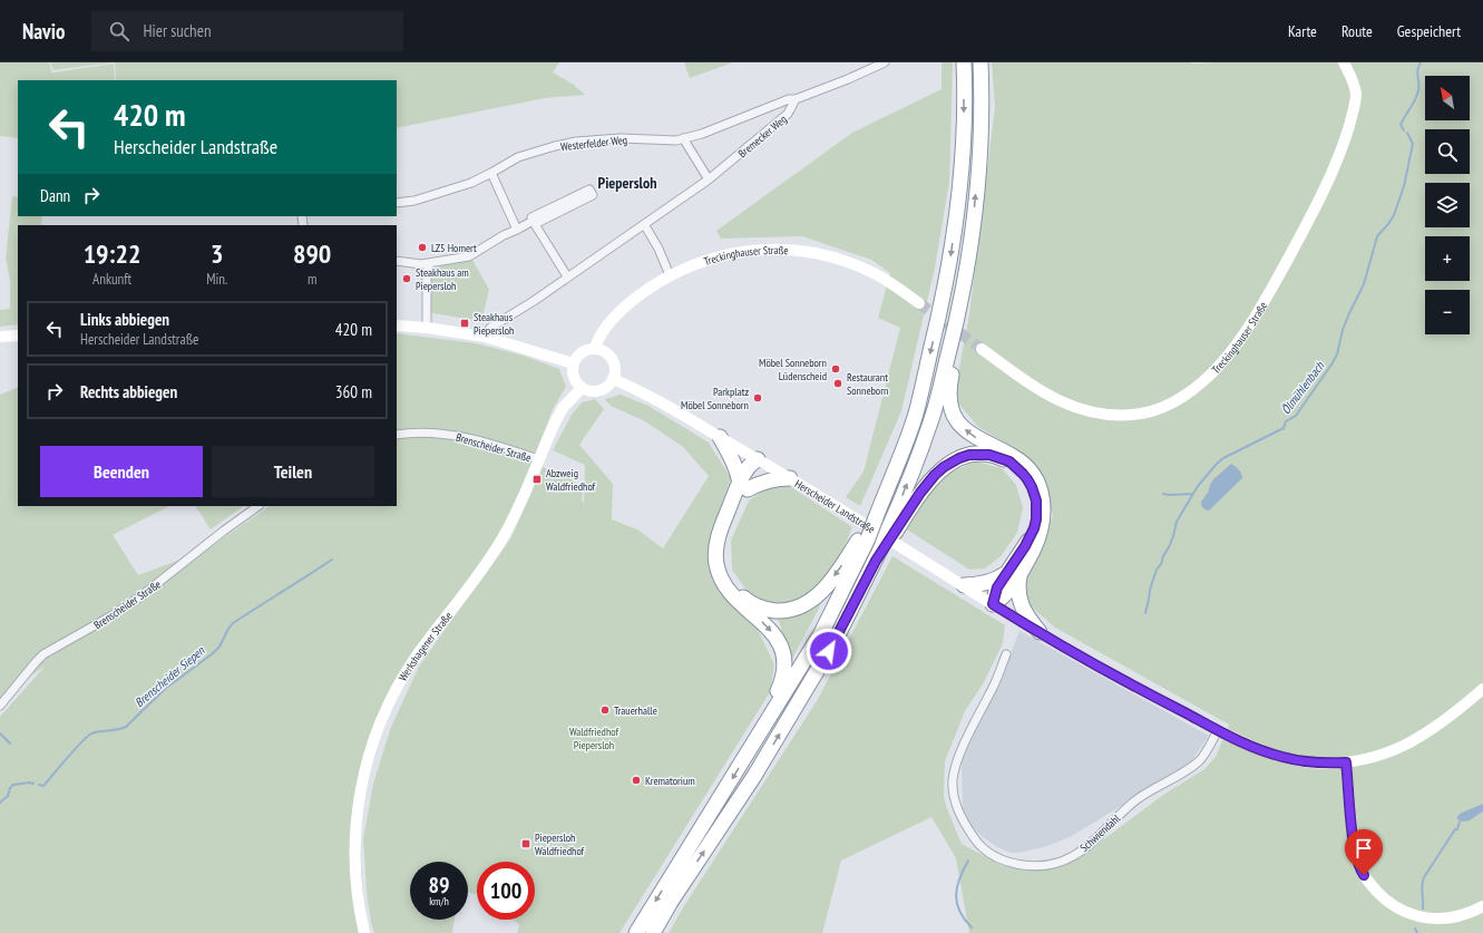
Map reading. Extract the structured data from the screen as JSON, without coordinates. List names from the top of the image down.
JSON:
{
  "streets": {
    "main road": ["Treckinghauser Straße", "Herscheider Landstraße", "Werkshagener Straße"],
    "street": [
      "Bremecker Weg",
      "Westerfelder Weg",
      "Brenscheider Straße",
      "Schwiendahl"
    ]
  },
  "crossings": [
    ["Bremecker Weg", "Westerfelder Weg"],
    ["Treckinghauser Straße", "Herscheider Landstraße"],
    ["Treckinghauser Straße", "Werkshagener Straße"],
    ["Brenscheider Straße", "Werkshagener Straße"],
    ["Herscheider Landstraße", "Werkshagener Straße"],
    ["Herscheider Landstraße", "Schwiendahl"]
  ],
  "districts": ["Piepersloh"],
  "water": ["Ölmühlenbach", "Brenscheider Siepen"],
  "parks": ["Waldfriedhof Piepersloh"],
  "places": {
    "other": [
      "LZ5 Homert",
      "Steakhaus am Piepersloh",
      "Möbel Sonneborn Lüdenscheid",
      "Restaurant Sonneborn",
      "Parkplatz Möbel Sonneborn",
      "Trauerhalle",
      "Krematorium"
    ],
    "transit": ["Steakhaus Piepersloh", "Abzweig Waldfriedhof", "Piepersloh Waldfriedhof"]
  },
  "north": "top left",
  "page": {
    "header": "Navio",
    "search": "Hier suchen",
    "nav": ["Karte", "Route", "Gespeichert"],
    "map_buttons": ["+", "−"],
    "turn": ["420 m", "Herscheider Landstraße"],
    "then": "Dann",
    "eta": [
      "19:22",
      "Ankunft",
      "3",
      "Min.",
      "890",
      "m"
    ],
    "list": [
      {
        "name": "Links abbiegen",
        "note": "Herscheider Landstraße",
        "value": "420 m"
      },
      {
        "name": "Rechts abbiegen",
        "value": "360 m"
      }
    ],
    "buttons": ["Beenden", "Teilen"],
    "speed": "89 km/h",
    "limit": "100"
  }
}
